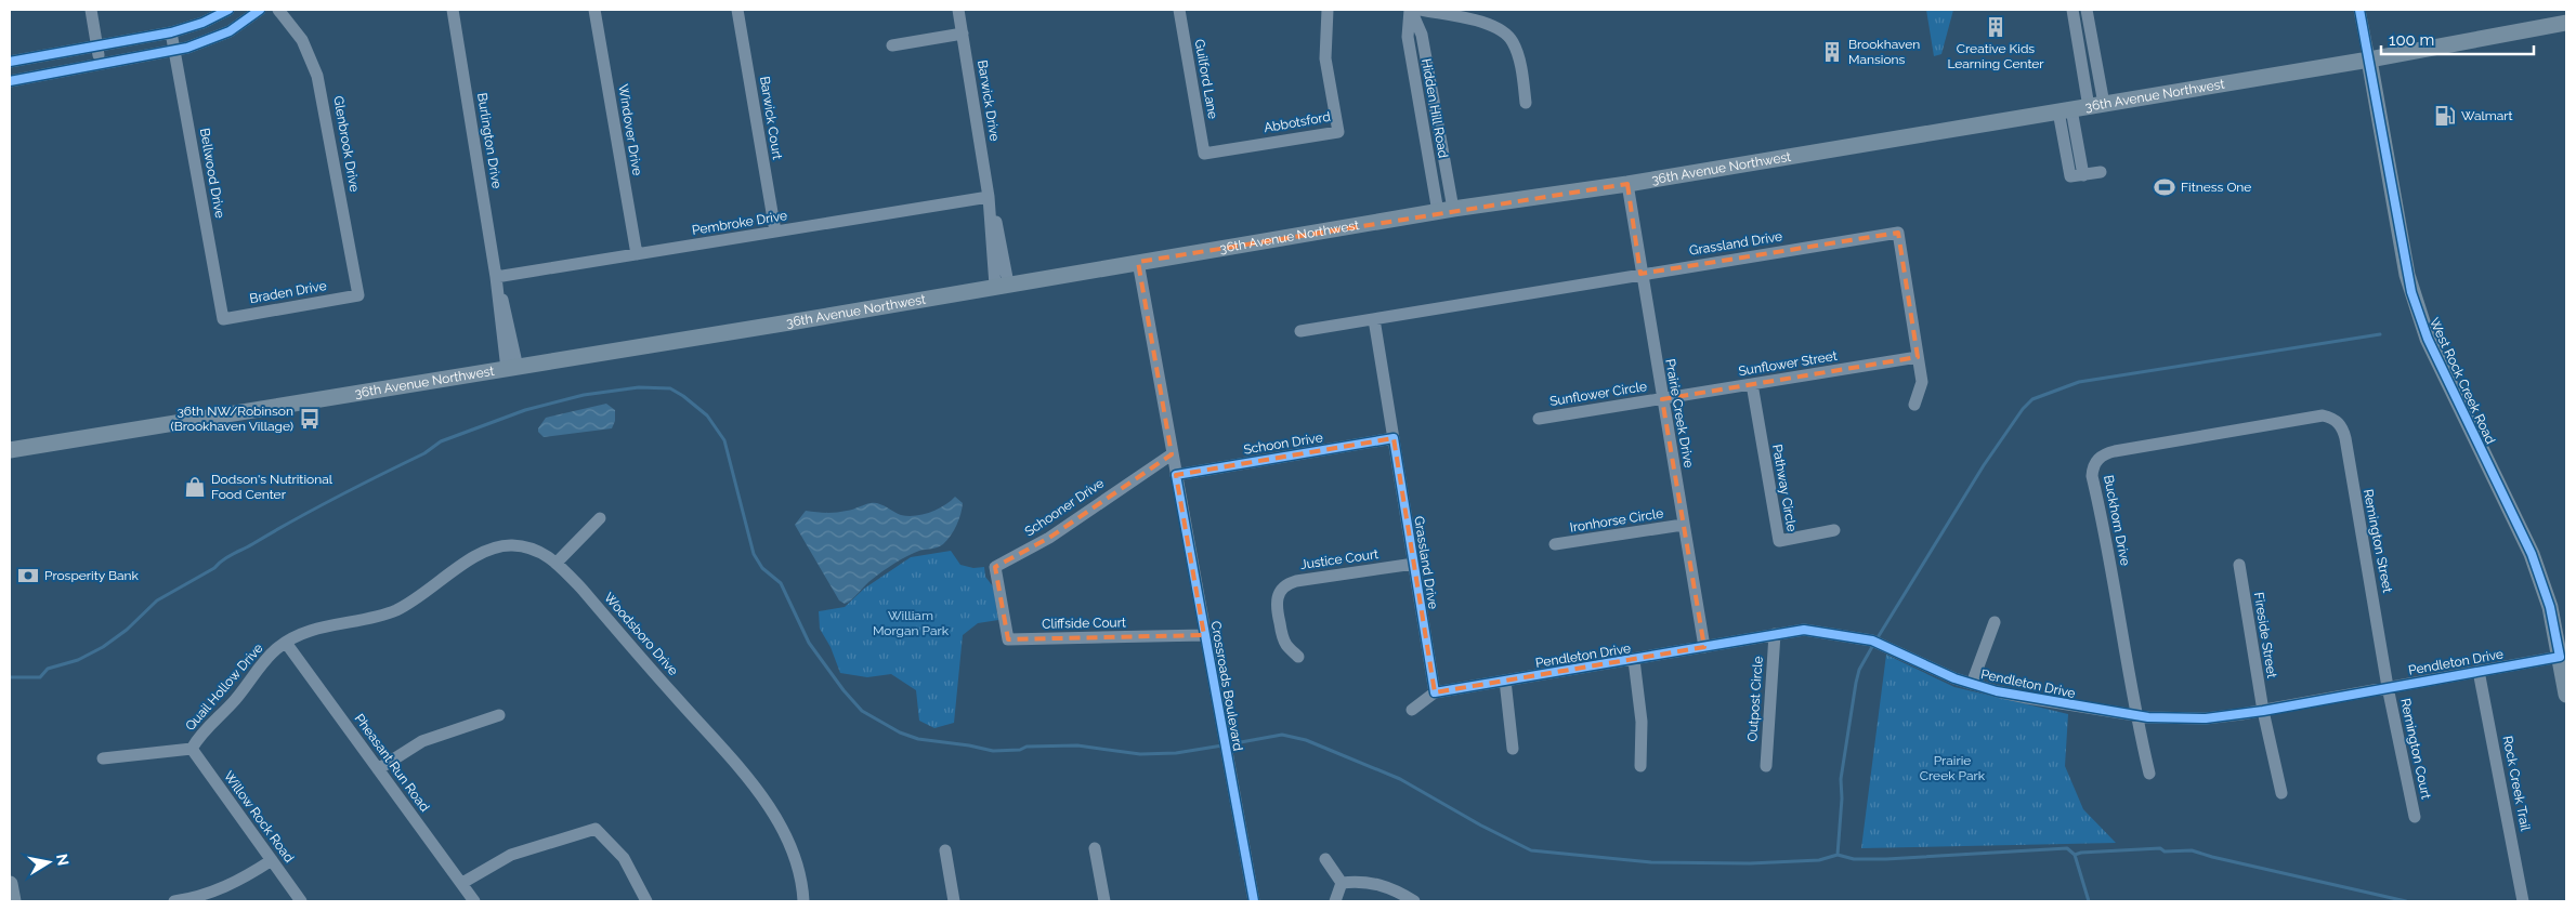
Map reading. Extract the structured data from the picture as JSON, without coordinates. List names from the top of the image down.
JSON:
{
  "streets": {
    "main road": ["36th Avenue Northwest", "West Rock Creek Road"],
    "street": [
      "Guilford Lane",
      "Barwick Drive",
      "Hidden Hill Road",
      "Barwick Court",
      "Abbotsford",
      "Windover Drive",
      "Burlington Drive",
      "Glenbrook Drive",
      "Bellwood Drive",
      "Pembroke Drive",
      "Grassland Drive",
      "Braden Drive",
      "Sunflower Street",
      "Sunflower Circle",
      "Prairie Creek Drive",
      "Schoon Drive",
      "Pathway Circle",
      "Schooner Drive",
      "Ironhorse Circle",
      "Buckhorn Drive",
      "Remington Street",
      "Justice Court",
      "Cliffside Court",
      "Woodsboro Drive",
      "Fireside Street",
      "Pendleton Drive",
      "Crossroads Boulevard",
      "Quail Hollow Drive",
      "Outpost Circle",
      "Remington Court",
      "Pheasant Run Road",
      "Rock Creek Trail",
      "Willow Rock Road"
    ]
  },
  "crossings": [
    ["Guilford Lane", "Abbotsford"],
    ["36th Avenue Northwest", "Barwick Drive"],
    ["36th Avenue Northwest", "Hidden Hill Road"],
    ["36th Avenue Northwest", "Burlington Drive"],
    ["36th Avenue Northwest", "West Rock Creek Road"],
    ["36th Avenue Northwest", "Prairie Creek Drive"],
    ["36th Avenue Northwest", "Crossroads Boulevard"],
    ["Barwick Drive", "Pembroke Drive"],
    ["Barwick Court", "Pembroke Drive"],
    ["Windover Drive", "Pembroke Drive"],
    ["Burlington Drive", "Pembroke Drive"],
    ["Glenbrook Drive", "Braden Drive"],
    ["Bellwood Drive", "Braden Drive"],
    ["Grassland Drive", "Sunflower Street"],
    ["Grassland Drive", "Prairie Creek Drive"],
    ["Grassland Drive", "Schoon Drive"],
    ["Grassland Drive", "Justice Court"],
    ["Grassland Drive", "Pendleton Drive"],
    ["Sunflower Street", "Sunflower Circle"],
    ["Sunflower Street", "Prairie Creek Drive"],
    ["Sunflower Street", "Pathway Circle"],
    ["West Rock Creek Road", "Pendleton Drive"],
    ["Sunflower Circle", "Prairie Creek Drive"],
    ["Prairie Creek Drive", "Ironhorse Circle"],
    ["Prairie Creek Drive", "Pendleton Drive"],
    ["Schoon Drive", "Crossroads Boulevard"],
    ["Schooner Drive", "Cliffside Court"],
    ["Schooner Drive", "Crossroads Boulevard"],
    ["Buckhorn Drive", "Remington Street"],
    ["Buckhorn Drive", "Pendleton Drive"],
    ["Remington Street", "Pendleton Drive"],
    ["Remington Street", "Remington Court"],
    ["Cliffside Court", "Crossroads Boulevard"],
    ["Woodsboro Drive", "Quail Hollow Drive"],
    ["Fireside Street", "Pendleton Drive"],
    ["Pendleton Drive", "Outpost Circle"],
    ["Pendleton Drive", "Remington Court"],
    ["Pendleton Drive", "Rock Creek Trail"],
    ["Quail Hollow Drive", "Pheasant Run Road"],
    ["Quail Hollow Drive", "Willow Rock Road"]
  ],
  "parks": ["William Morgan Park", "Prairie Creek Park"],
  "places": {
    "building": ["Creative Kids Learning Center", "Brookhaven Mansions"],
    "fuel station": ["Walmart"],
    "sports": ["Fitness One"],
    "bus stop": ["36th NW/Robinson (Brookhaven Village)"],
    "shop": ["Dodson's Nutritional Food Center"],
    "bank": ["Prosperity Bank"]
  },
  "scale_bar": "100 m",
  "north": "right"
}
